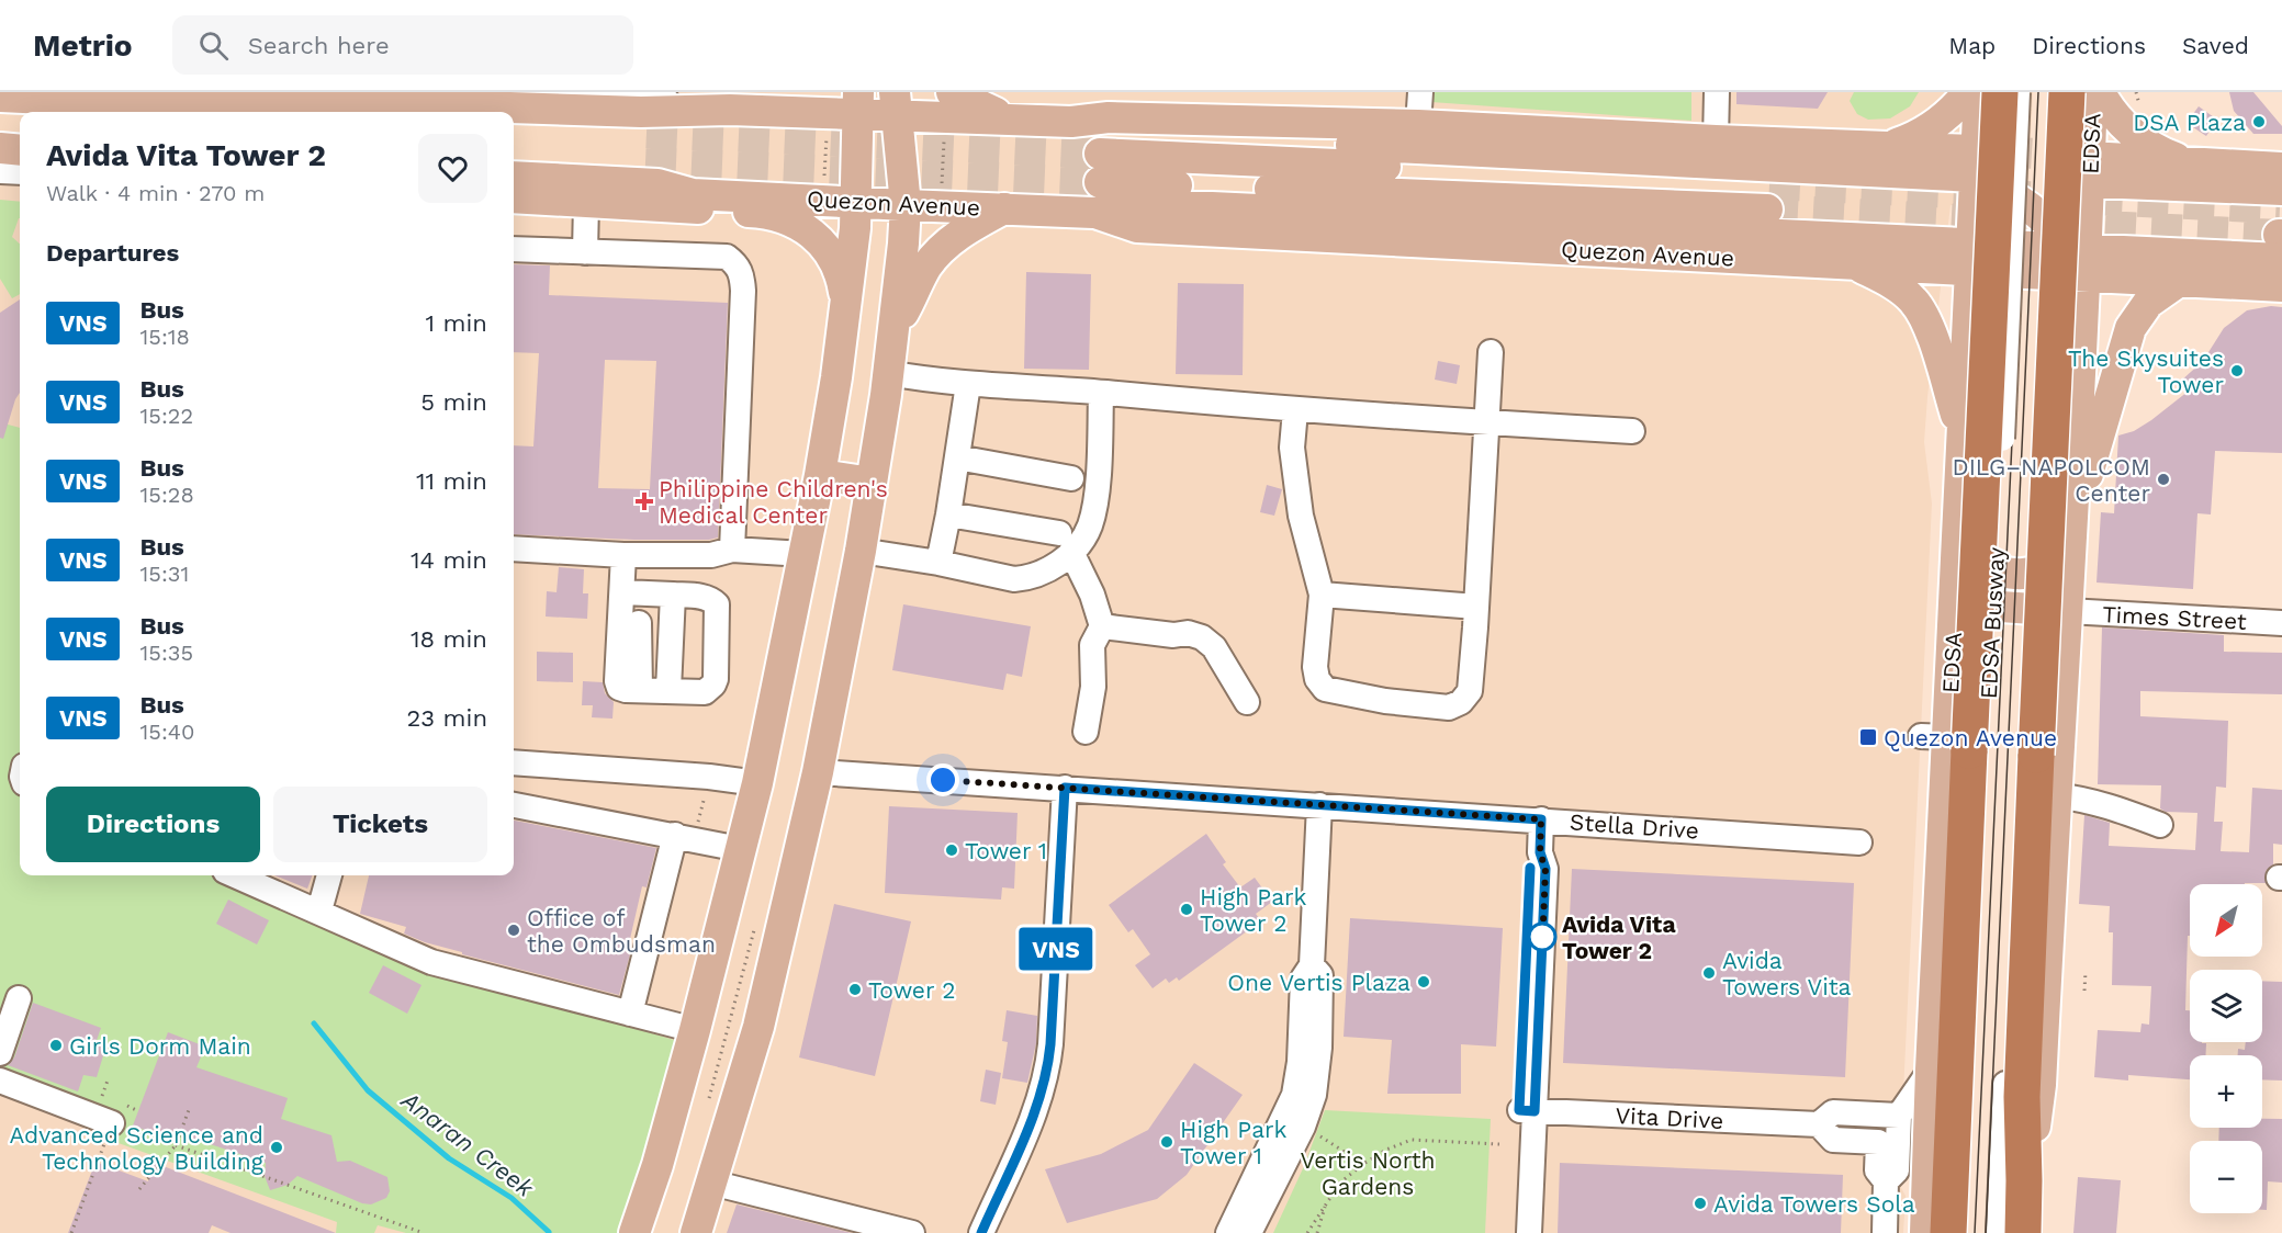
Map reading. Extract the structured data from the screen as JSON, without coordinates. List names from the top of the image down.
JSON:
{
  "streets": {
    "highway": ["EDSA"],
    "main road": ["Quezon Avenue"],
    "street": [
      "Times Street",
      "EDSA Busway",
      "Stella Drive",
      "Vita Drive"
    ]
  },
  "crossings": [
    ["EDSA", "Quezon Avenue"],
    ["EDSA", "Times Street"],
    ["EDSA", "EDSA Busway"]
  ],
  "water": ["Anaran Creek"],
  "parks": ["Vertis North Gardens"],
  "places": {
    "other": [
      "DSA Plaza",
      "The Skysuites Tower",
      "DILG–NAPOLCOM Center",
      "Tower 1",
      "High Park Tower 2",
      "Office of the Ombudsman",
      "Avida Vita Tower 2",
      "Avida Towers Vita",
      "One Vertis Plaza",
      "Tower 2",
      "Girls Dorm Main",
      "High Park Tower 1",
      "Advanced Science and Technology Building",
      "Avida Towers Sola"
    ],
    "health": ["Philippine Children's Medical Center"],
    "transit": ["Quezon Avenue"]
  },
  "lines": ["bus line VNS"],
  "north": "bottom left",
  "page": {
    "header": "Metrio",
    "search": "Search here",
    "nav": ["Map", "Directions", "Saved"],
    "on_map": "VNS",
    "heading": [
      ["Avida Vita Tower 2", "Walk · 4 min · 270 m"],
      "Departures"
    ],
    "list": [
      {
        "mark": "VNS",
        "name": "Bus",
        "note": "15:18",
        "value": "1 min"
      },
      {
        "mark": "VNS",
        "name": "Bus",
        "note": "15:22",
        "value": "5 min"
      },
      {
        "mark": "VNS",
        "name": "Bus",
        "note": "15:28",
        "value": "11 min"
      },
      {
        "mark": "VNS",
        "name": "Bus",
        "note": "15:31",
        "value": "14 min"
      },
      {
        "mark": "VNS",
        "name": "Bus",
        "note": "15:35",
        "value": "18 min"
      },
      {
        "mark": "VNS",
        "name": "Bus",
        "note": "15:40",
        "value": "23 min"
      }
    ],
    "buttons": ["Directions", "Tickets"],
    "map_buttons": ["+", "−"]
  }
}
